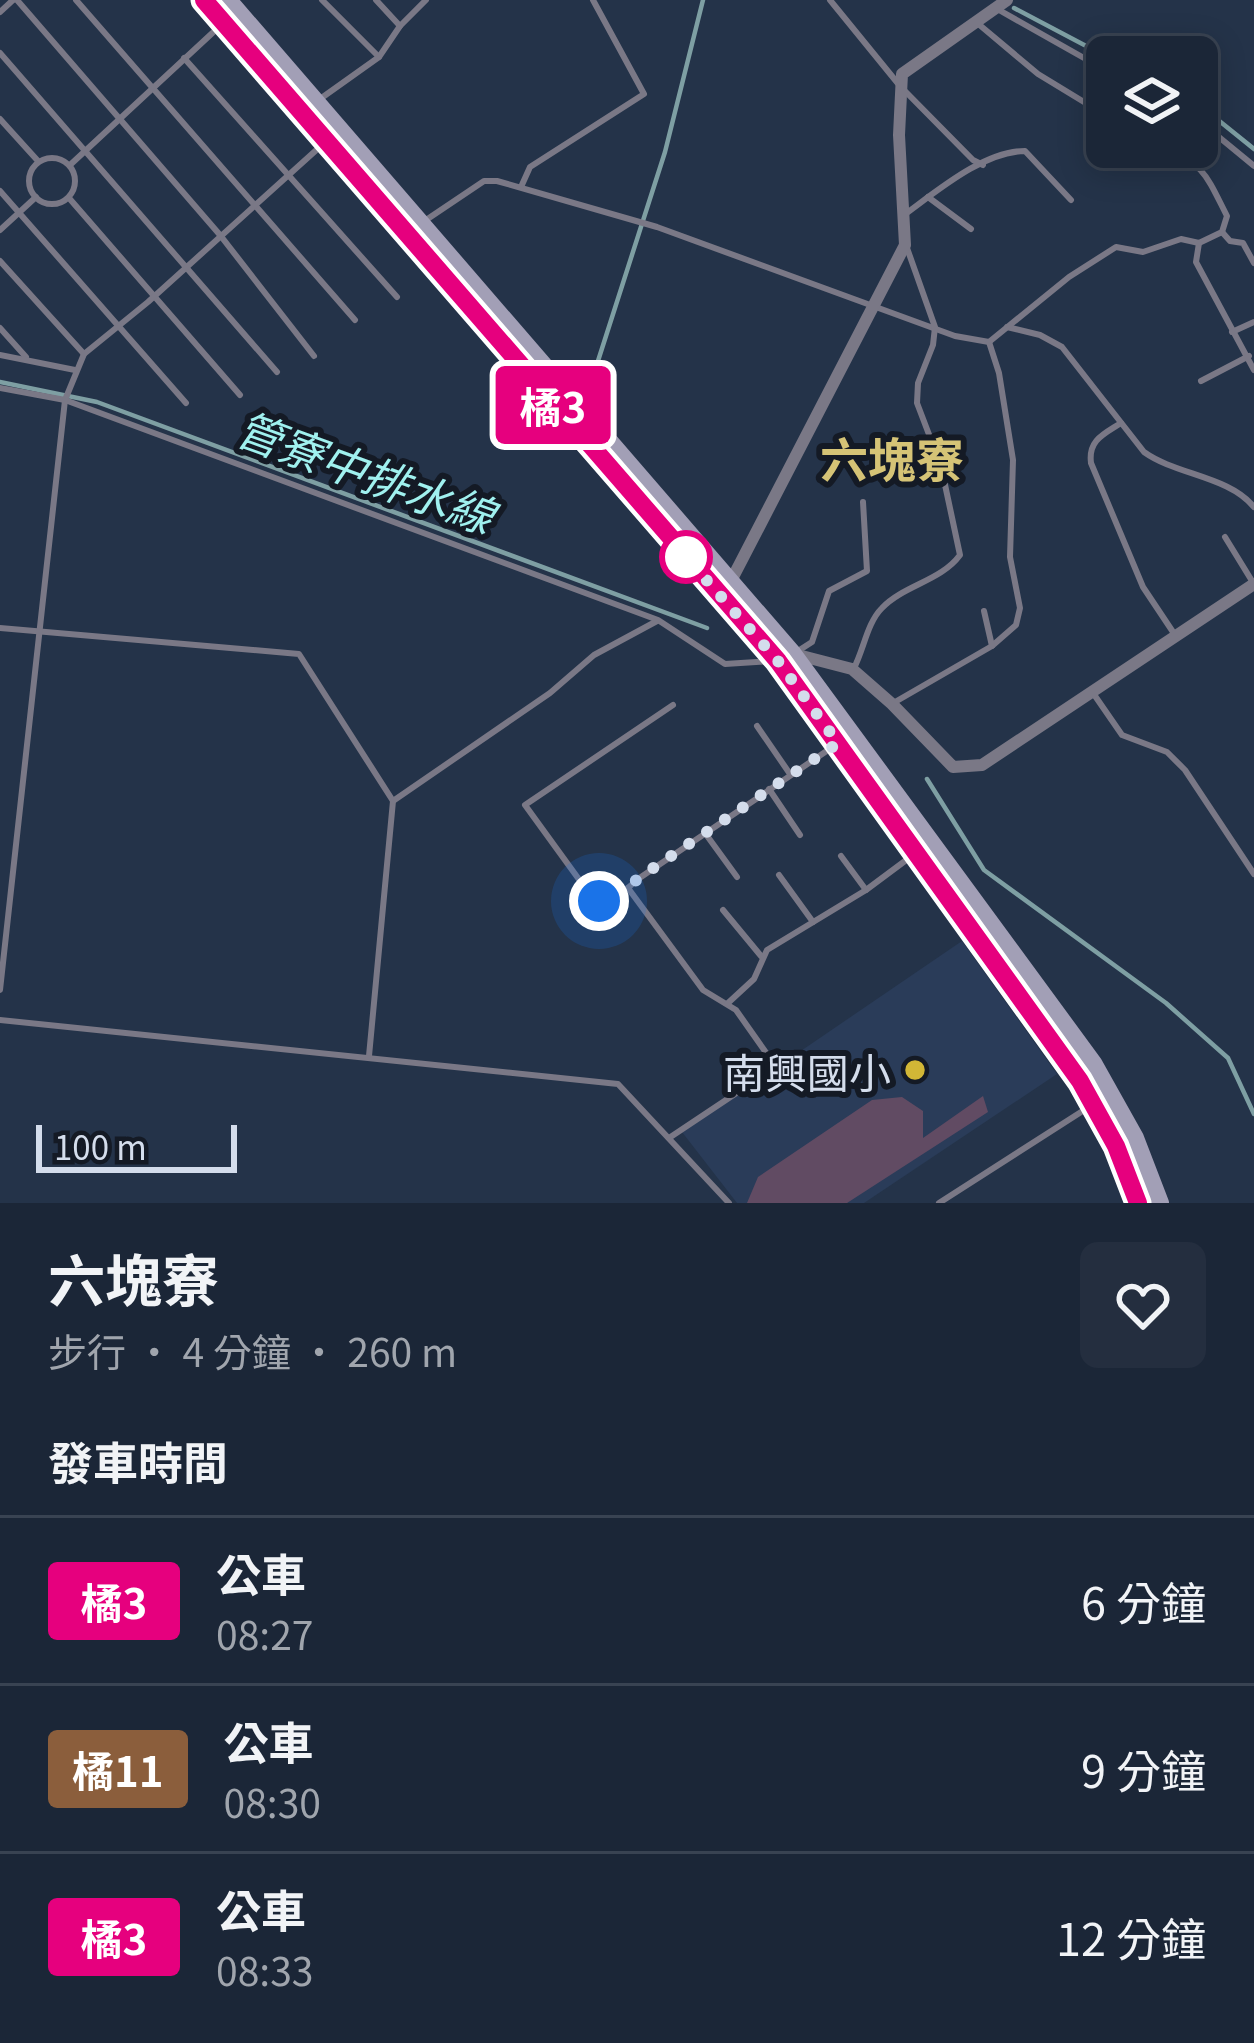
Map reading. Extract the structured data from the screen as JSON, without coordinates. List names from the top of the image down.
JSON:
{
  "districts": ["六塊寮"],
  "water": ["管寮中排水線"],
  "places": ["南興國小"],
  "lines": ["bus line 橘3"],
  "scale_bar": "100 m",
  "page": {
    "on_map": "橘3",
    "scale": "100 m",
    "heading": [
      ["六塊寮", "步行 · 4 分鐘 · 260 m"],
      "發車時間"
    ],
    "list": [
      {
        "mark": "橘3",
        "name": "公車",
        "note": "08:27",
        "value": "6 分鐘"
      },
      {
        "mark": "橘11",
        "name": "公車",
        "note": "08:30",
        "value": "9 分鐘"
      },
      {
        "mark": "橘3",
        "name": "公車",
        "note": "08:33",
        "value": "12 分鐘"
      }
    ]
  }
}
